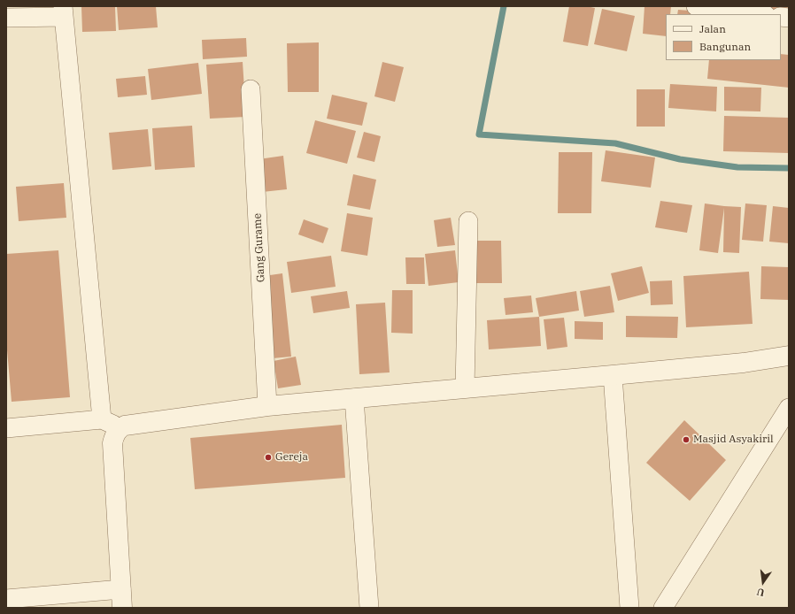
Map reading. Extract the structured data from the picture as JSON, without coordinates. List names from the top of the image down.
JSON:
{
  "streets": {
    "street": ["Gang Gurame"]
  },
  "places": ["Masjid Asyakiril", "Gereja"],
  "legend": ["Jalan", "Bangunan"],
  "north": "bottom"
}
